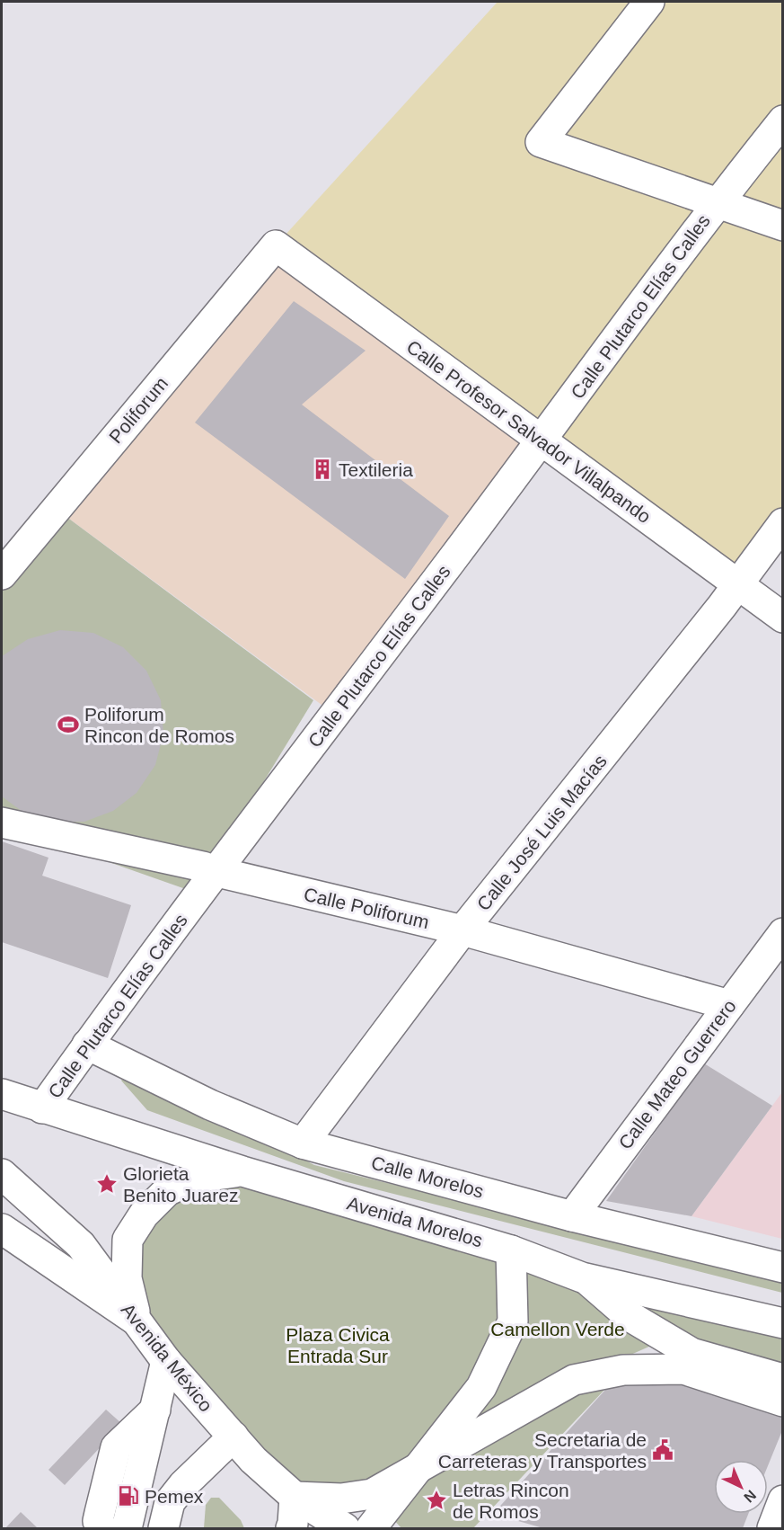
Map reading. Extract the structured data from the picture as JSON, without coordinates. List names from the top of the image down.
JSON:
{
  "streets": {
    "street": [
      "Calle Plutarco Elías Calles",
      "Poliforum",
      "Calle Profesor Salvador Villalpando",
      "Calle José Luis Macías",
      "Calle Poliforum",
      "Calle Mateo Guerrero",
      "Calle Morelos",
      "Avenida Morelos",
      "Avenida México"
    ]
  },
  "crossings": [
    ["Calle Plutarco Elías Calles", "Calle Profesor Salvador Villalpando"],
    ["Calle Plutarco Elías Calles", "Calle Poliforum"],
    ["Calle Plutarco Elías Calles", "Calle Morelos"],
    ["Poliforum", "Calle Profesor Salvador Villalpando"],
    ["Calle Profesor Salvador Villalpando", "Calle José Luis Macías"],
    ["Calle José Luis Macías", "Calle Poliforum"],
    ["Calle José Luis Macías", "Calle Morelos"],
    ["Calle Poliforum", "Calle Mateo Guerrero"],
    ["Calle Mateo Guerrero", "Calle Morelos"],
    ["Avenida Morelos", "Avenida México"]
  ],
  "parks": ["Camellon Verde", "Plaza Civica Entrada Sur"],
  "places": {
    "building": ["Textileria"],
    "sports": ["Poliforum Rincon de Romos"],
    "place": ["Glorieta Benito Juarez", "Letras Rincon de Romos"],
    "public building": ["Secretaria de Carreteras y Transportes"],
    "fuel station": ["Pemex"]
  },
  "north": "bottom right"
}
